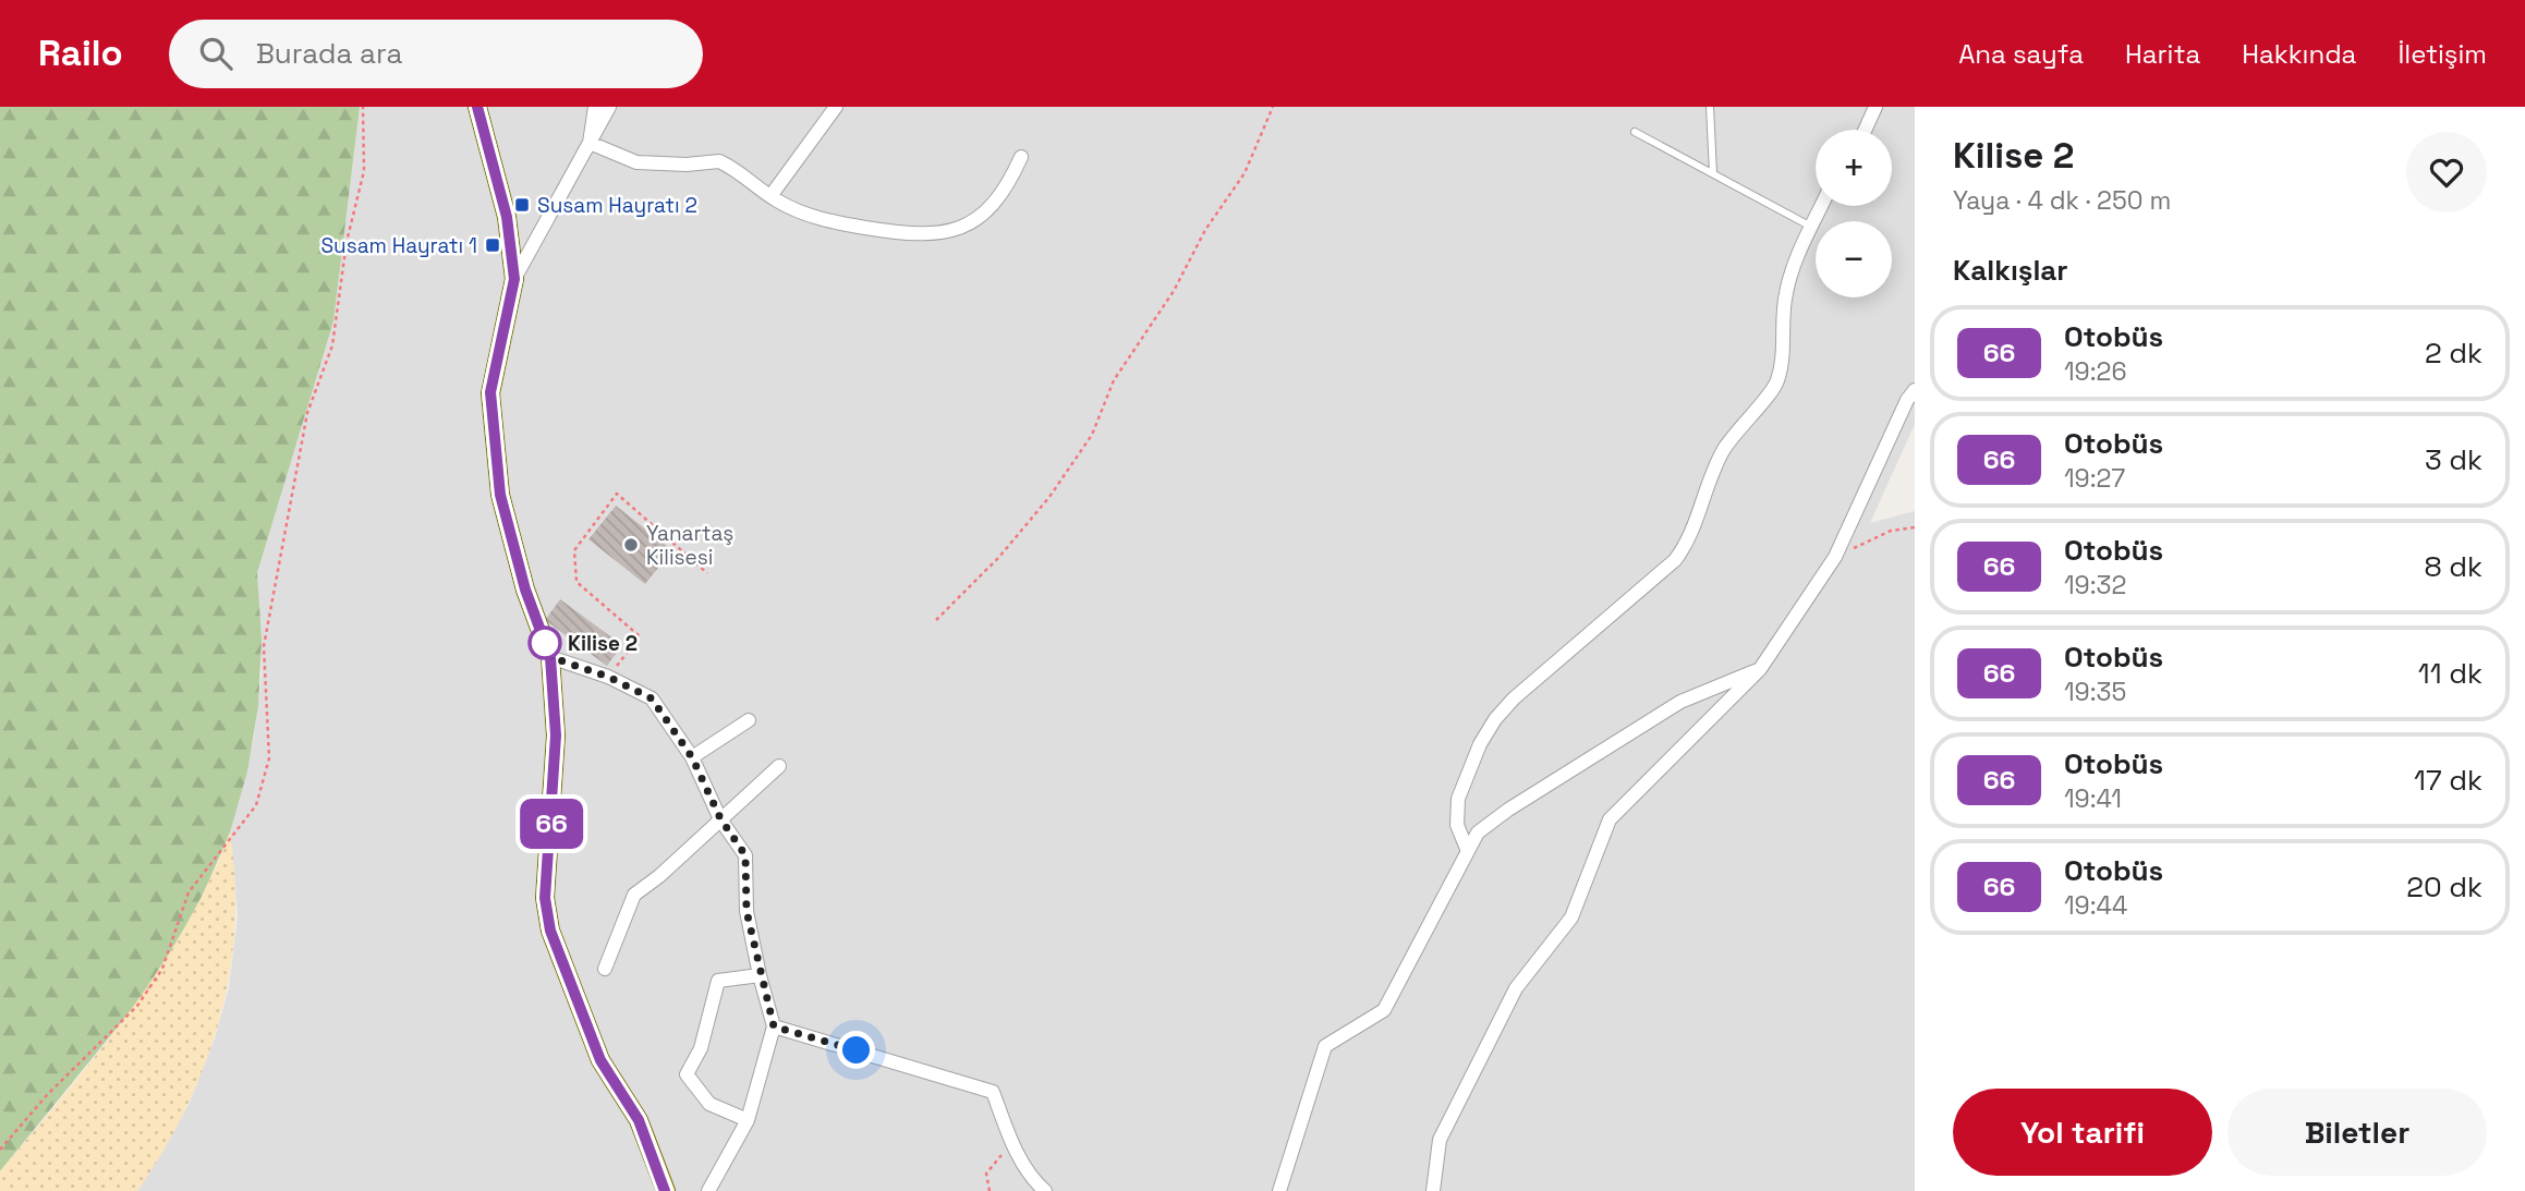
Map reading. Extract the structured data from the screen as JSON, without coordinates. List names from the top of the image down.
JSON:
{
  "places": {
    "transit": ["Susam Hayratı 2", "Susam Hayratı 1"],
    "other": ["Yanartaş Kilisesi", "Kilise 2"]
  },
  "lines": ["bus line 66"],
  "page": {
    "header": "Railo",
    "search": "Burada ara",
    "nav": [
      "Ana sayfa",
      "Harita",
      "Hakkında",
      "İletişim"
    ],
    "on_map": "66",
    "heading": [
      ["Kilise 2", "Yaya · 4 dk · 250 m"],
      "Kalkışlar"
    ],
    "map_buttons": ["+", "−"],
    "list": [
      {
        "mark": "66",
        "name": "Otobüs",
        "note": "19:26",
        "value": "2 dk"
      },
      {
        "mark": "66",
        "name": "Otobüs",
        "note": "19:27",
        "value": "3 dk"
      },
      {
        "mark": "66",
        "name": "Otobüs",
        "note": "19:32",
        "value": "8 dk"
      },
      {
        "mark": "66",
        "name": "Otobüs",
        "note": "19:35",
        "value": "11 dk"
      },
      {
        "mark": "66",
        "name": "Otobüs",
        "note": "19:41",
        "value": "17 dk"
      },
      {
        "mark": "66",
        "name": "Otobüs",
        "note": "19:44",
        "value": "20 dk"
      }
    ],
    "buttons": ["Yol tarifi", "Biletler"]
  }
}
